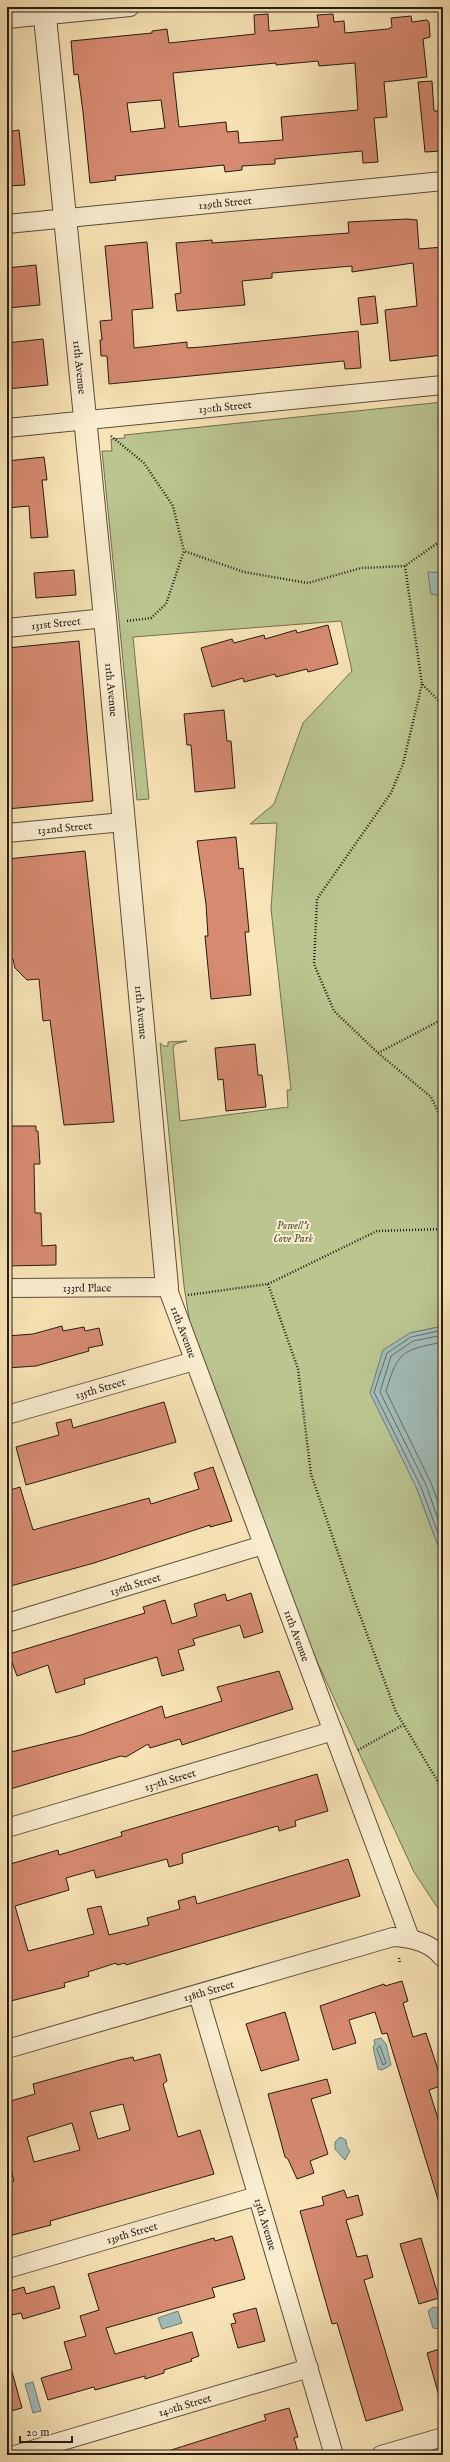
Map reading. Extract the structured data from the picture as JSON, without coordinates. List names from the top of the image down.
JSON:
{
  "streets": {
    "street": [
      "129th Street",
      "11th Avenue",
      "130th Street",
      "131st Street",
      "132nd Street",
      "133rd Place",
      "135th Street",
      "136th Street",
      "137th Street",
      "138th Street",
      "13th Avenue",
      "139th Street",
      "140th Street"
    ]
  },
  "crossings": [
    ["129th Street", "11th Avenue"],
    ["11th Avenue", "130th Street"],
    ["11th Avenue", "131st Street"],
    ["11th Avenue", "132nd Street"],
    ["11th Avenue", "133rd Place"],
    ["11th Avenue", "135th Street"],
    ["11th Avenue", "136th Street"],
    ["11th Avenue", "137th Street"],
    ["11th Avenue", "138th Street"],
    ["138th Street", "13th Avenue"],
    ["13th Avenue", "139th Street"],
    ["13th Avenue", "140th Street"]
  ],
  "parks": ["Powell's Cove Park"],
  "scale_bar": "20 m"
}
